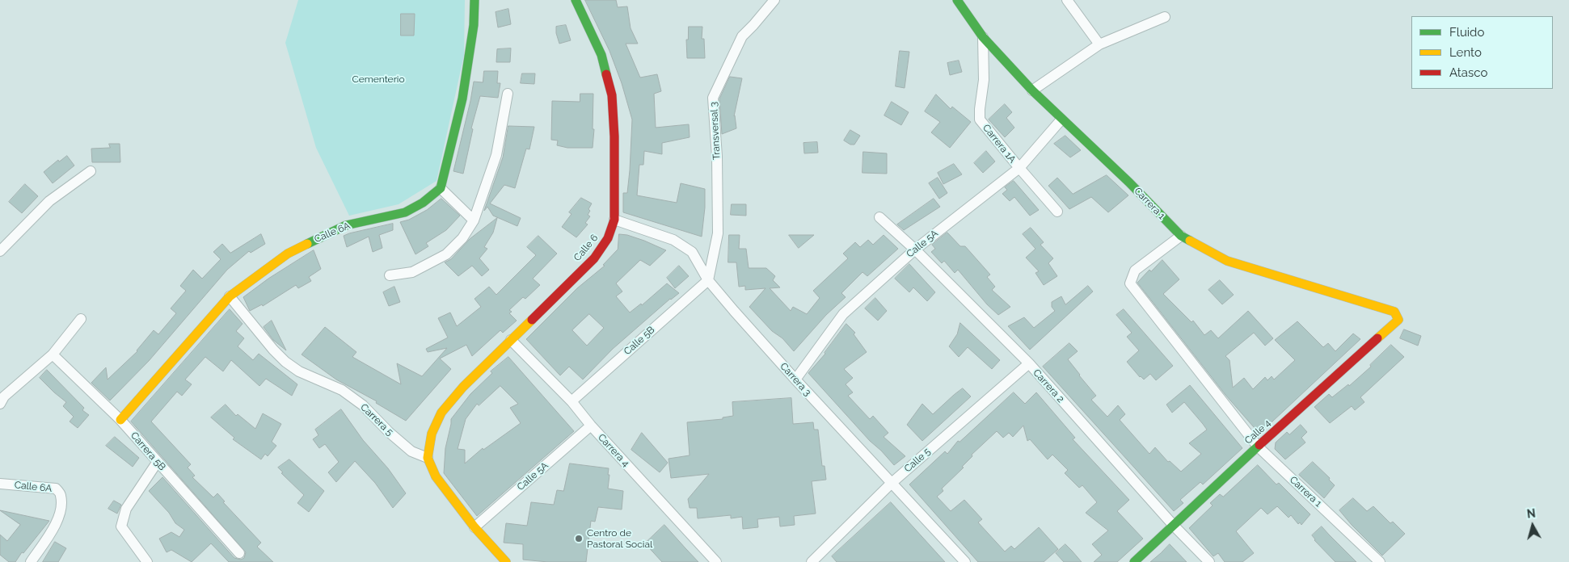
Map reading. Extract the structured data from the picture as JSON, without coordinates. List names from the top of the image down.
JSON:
{
  "streets": {
    "street": [
      "Transversal 3",
      "Carrera 1A",
      "Carrera 1",
      "Calle 6A",
      "Calle 5A",
      "Calle 6",
      "Calle 5B",
      "Carrera 3",
      "Carrera 2",
      "Carrera 5",
      "Calle 4",
      "Carrera 4",
      "Carrera 5B",
      "Calle 5"
    ]
  },
  "crossings": [
    ["Transversal 3", "Calle 5B"],
    ["Transversal 3", "Carrera 3"],
    ["Carrera 1A", "Carrera 1"],
    ["Carrera 1A", "Calle 5A"],
    ["Carrera 1", "Calle 5A"],
    ["Carrera 1", "Calle 4"],
    ["Calle 6A", "Carrera 5"],
    ["Calle 6A", "Carrera 5B"],
    ["Calle 5A", "Carrera 3"],
    ["Calle 5A", "Carrera 2"],
    ["Calle 5A", "Carrera 4"],
    ["Calle 6", "Carrera 3"],
    ["Calle 6", "Carrera 5"],
    ["Calle 6", "Carrera 4"],
    ["Calle 5B", "Carrera 3"],
    ["Calle 5B", "Carrera 4"],
    ["Carrera 3", "Calle 5"],
    ["Carrera 2", "Calle 4"],
    ["Carrera 2", "Calle 5"]
  ],
  "parks": ["Cementerio"],
  "places": ["Centro de Pastoral Social"],
  "legend": ["Fluido", "Lento", "Atasco"],
  "north": "top"
}
